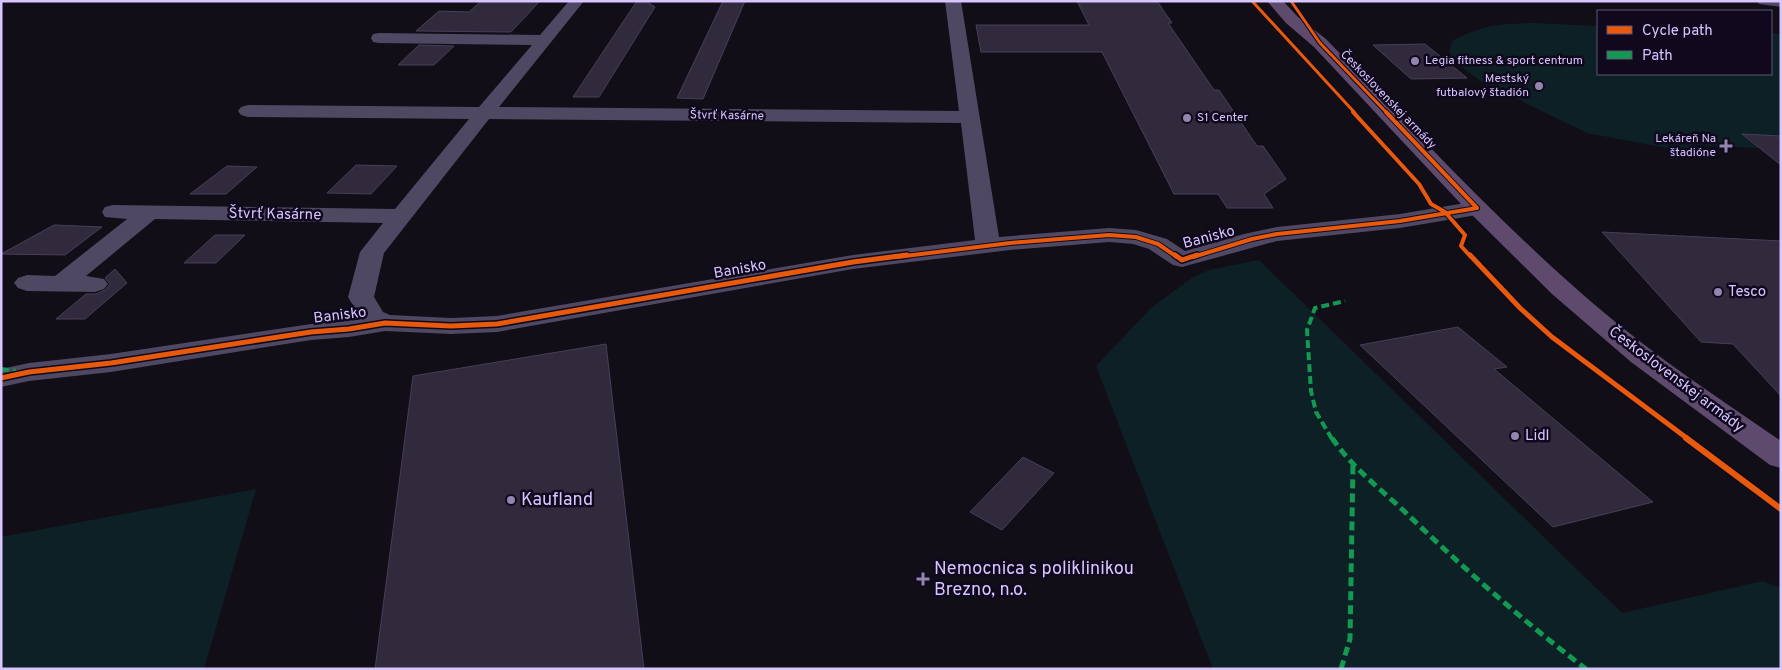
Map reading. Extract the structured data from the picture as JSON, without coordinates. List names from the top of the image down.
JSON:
{
  "streets": {
    "main road": ["Československej armády"],
    "street": ["Štvrť Kasárne", "Banisko"]
  },
  "crossings": [
    ["Československej armády", "Banisko"]
  ],
  "places": {
    "other": [
      "Legia fitness & sport centrum",
      "Mestský futbalový štadión",
      "S1 Center",
      "Tesco",
      "Lidl",
      "Kaufland"
    ],
    "health": ["Lekáreň Na štadióne", "Nemocnica s poliklinikou Brezno, n.o."]
  },
  "legend": ["Cycle path", "Path"]
}
